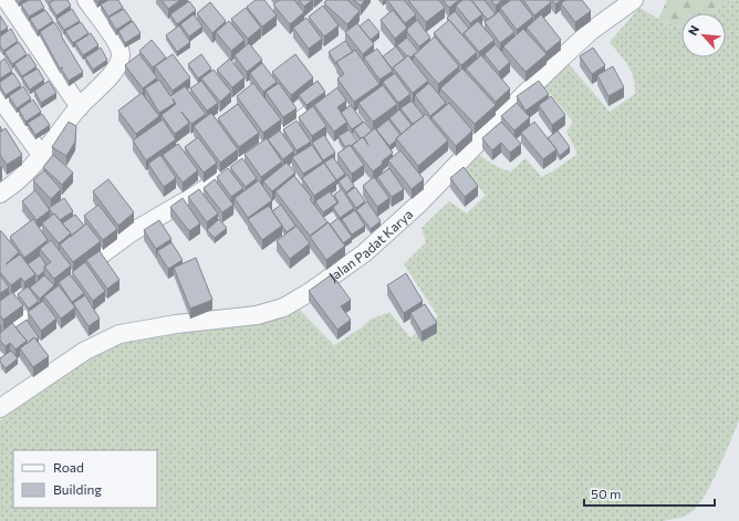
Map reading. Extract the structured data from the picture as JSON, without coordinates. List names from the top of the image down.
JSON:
{
  "streets": {
    "street": ["Jalan Padat Karya"]
  },
  "legend": ["Road", "Building"],
  "scale_bar": "50 m",
  "north": "top left"
}
